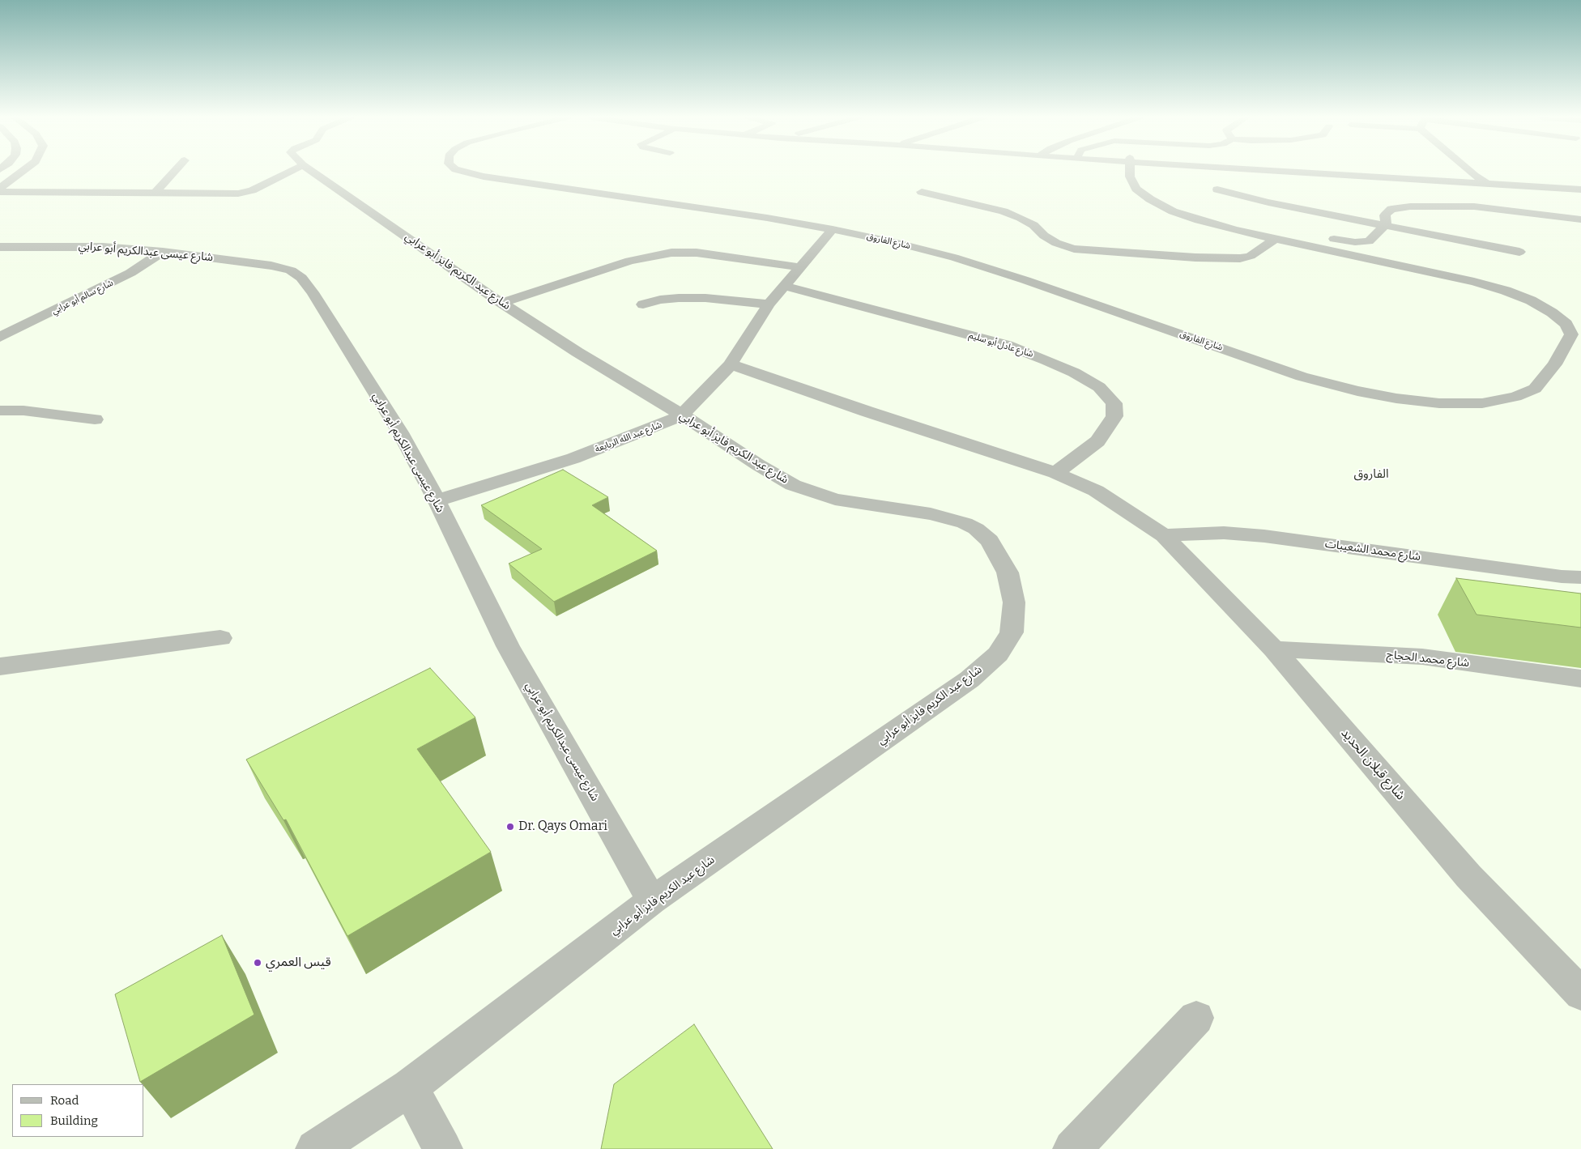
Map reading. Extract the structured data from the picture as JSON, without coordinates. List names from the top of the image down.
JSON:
{
  "streets": {
    "street": [
      "شارع الفاروق",
      "شارع عيسى عبدالكريم أبو عرابي",
      "شارع عبد الكريم فايز أبو عرابي",
      "شارع سالم أبو عرابي",
      "شارع عادل أبو سليم",
      "شارع عبد الله الربايعة",
      "شارع محمد الشعيبات",
      "شارع محمد الحجاج",
      "شارع قبلان الحديد"
    ]
  },
  "crossings": [
    ["شارع عيسى عبدالكريم أبو عرابي", "شارع عبد الكريم فايز أبو عرابي"],
    ["شارع عيسى عبدالكريم أبو عرابي", "شارع سالم أبو عرابي"],
    ["شارع عيسى عبدالكريم أبو عرابي", "شارع عبد الله الربايعة"],
    ["شارع عبد الكريم فايز أبو عرابي", "شارع عبد الله الربايعة"],
    ["شارع محمد الشعيبات", "شارع قبلان الحديد"],
    ["شارع محمد الحجاج", "شارع قبلان الحديد"]
  ],
  "districts": ["الفاروق"],
  "places": ["Dr. Qays Omari", "قيس العمري"],
  "legend": ["Road", "Building"]
}
